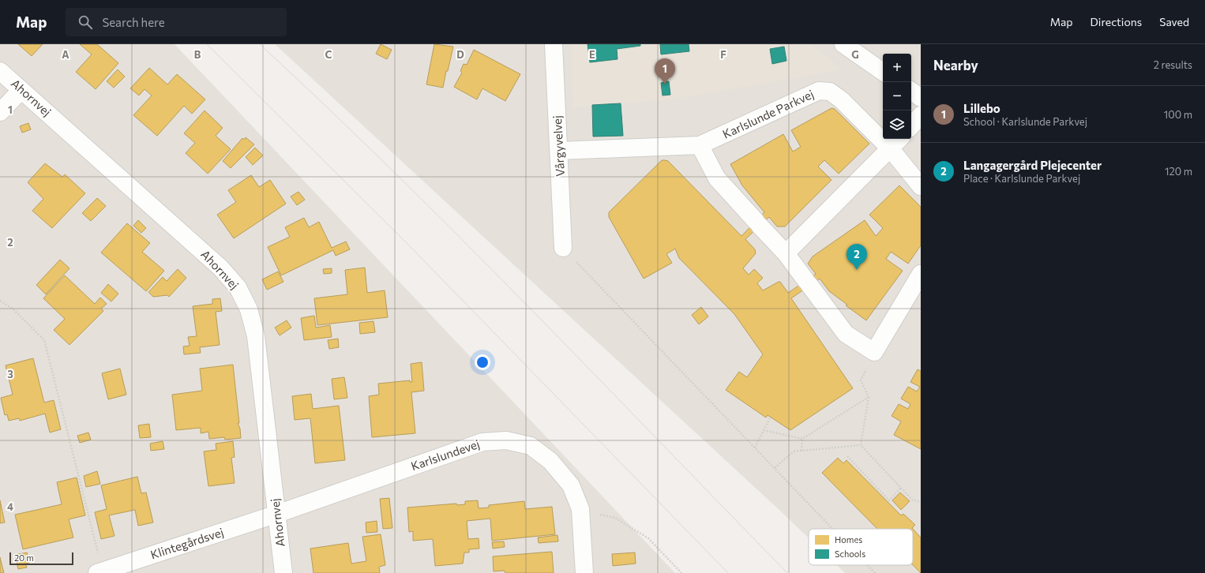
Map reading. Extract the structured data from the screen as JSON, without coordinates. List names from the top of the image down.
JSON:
{
  "streets": {
    "street": [
      "Ahornvej",
      "Karlslunde Parkvej",
      "Vårgyvelvej",
      "Karlslundevej",
      "Klintegårdsvej"
    ]
  },
  "crossings": [
    ["Ahornvej", "Karlslundevej"],
    ["Ahornvej", "Klintegårdsvej"],
    ["Karlslunde Parkvej", "Vårgyvelvej"],
    ["Karlslundevej", "Klintegårdsvej"]
  ],
  "legend": ["Homes", "Schools"],
  "scale_bar": "20 m",
  "page": {
    "header": "Map",
    "search": "Search here",
    "nav": ["Map", "Directions", "Saved"],
    "heading": ["Nearby", "2 results"],
    "map_buttons": ["+", "−"],
    "pins": ["1", "2"],
    "list": [
      {
        "mark": "1",
        "name": "Lillebo",
        "note": "School · Karlslunde Parkvej",
        "value": "100 m"
      },
      {
        "mark": "2",
        "name": "Langagergård Plejecenter",
        "note": "Place · Karlslunde Parkvej",
        "value": "120 m"
      }
    ],
    "scale": "20 m"
  },
  "grid": {
    "columns": [
      "A",
      "B",
      "C",
      "D",
      "E",
      "F",
      "G"
    ],
    "rows": [
      "1",
      "2",
      "3",
      "4"
    ]
  }
}
